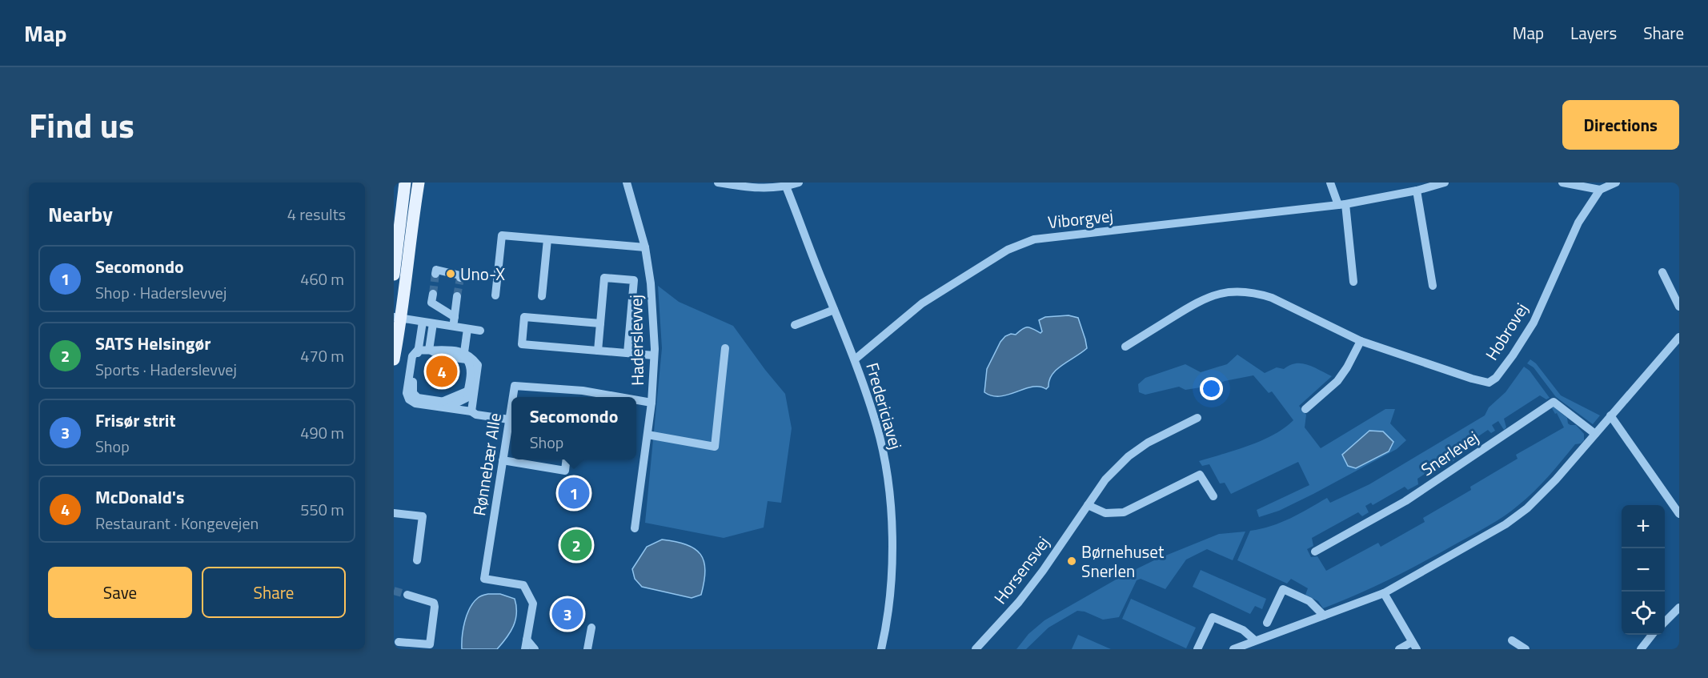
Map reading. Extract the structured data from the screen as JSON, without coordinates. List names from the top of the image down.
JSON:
{
  "streets": {
    "street": [
      "Viborgvej",
      "Hobrovej",
      "Haderslevvej",
      "Fredericiavej",
      "Snerlevej",
      "Rønnebær Alle",
      "Horsensvej"
    ]
  },
  "crossings": [
    ["Viborgvej", "Fredericiavej"],
    ["Haderslevvej", "Rønnebær Alle"]
  ],
  "places": ["Uno-X", "Børnehuset Snerlen"],
  "page": {
    "header": "Map",
    "nav": ["Map", "Layers", "Share"],
    "title": "Find us",
    "buttons": [
      "Directions",
      ["Save", "Share"]
    ],
    "heading": ["Nearby", "4 results"],
    "list": [
      {
        "mark": "1",
        "name": "Secomondo",
        "note": "Shop · Haderslevvej",
        "value": "460 m"
      },
      {
        "mark": "2",
        "name": "SATS Helsingør",
        "note": "Sports · Haderslevvej",
        "value": "470 m"
      },
      {
        "mark": "3",
        "name": "Frisør strit",
        "note": "Shop",
        "value": "490 m"
      },
      {
        "mark": "4",
        "name": "McDonald's",
        "note": "Restaurant · Kongevejen",
        "value": "550 m"
      }
    ],
    "pins": [
      "4",
      "1",
      "2",
      "3"
    ],
    "popup": ["Secomondo", "Shop"],
    "map_buttons": ["+", "−"]
  }
}
